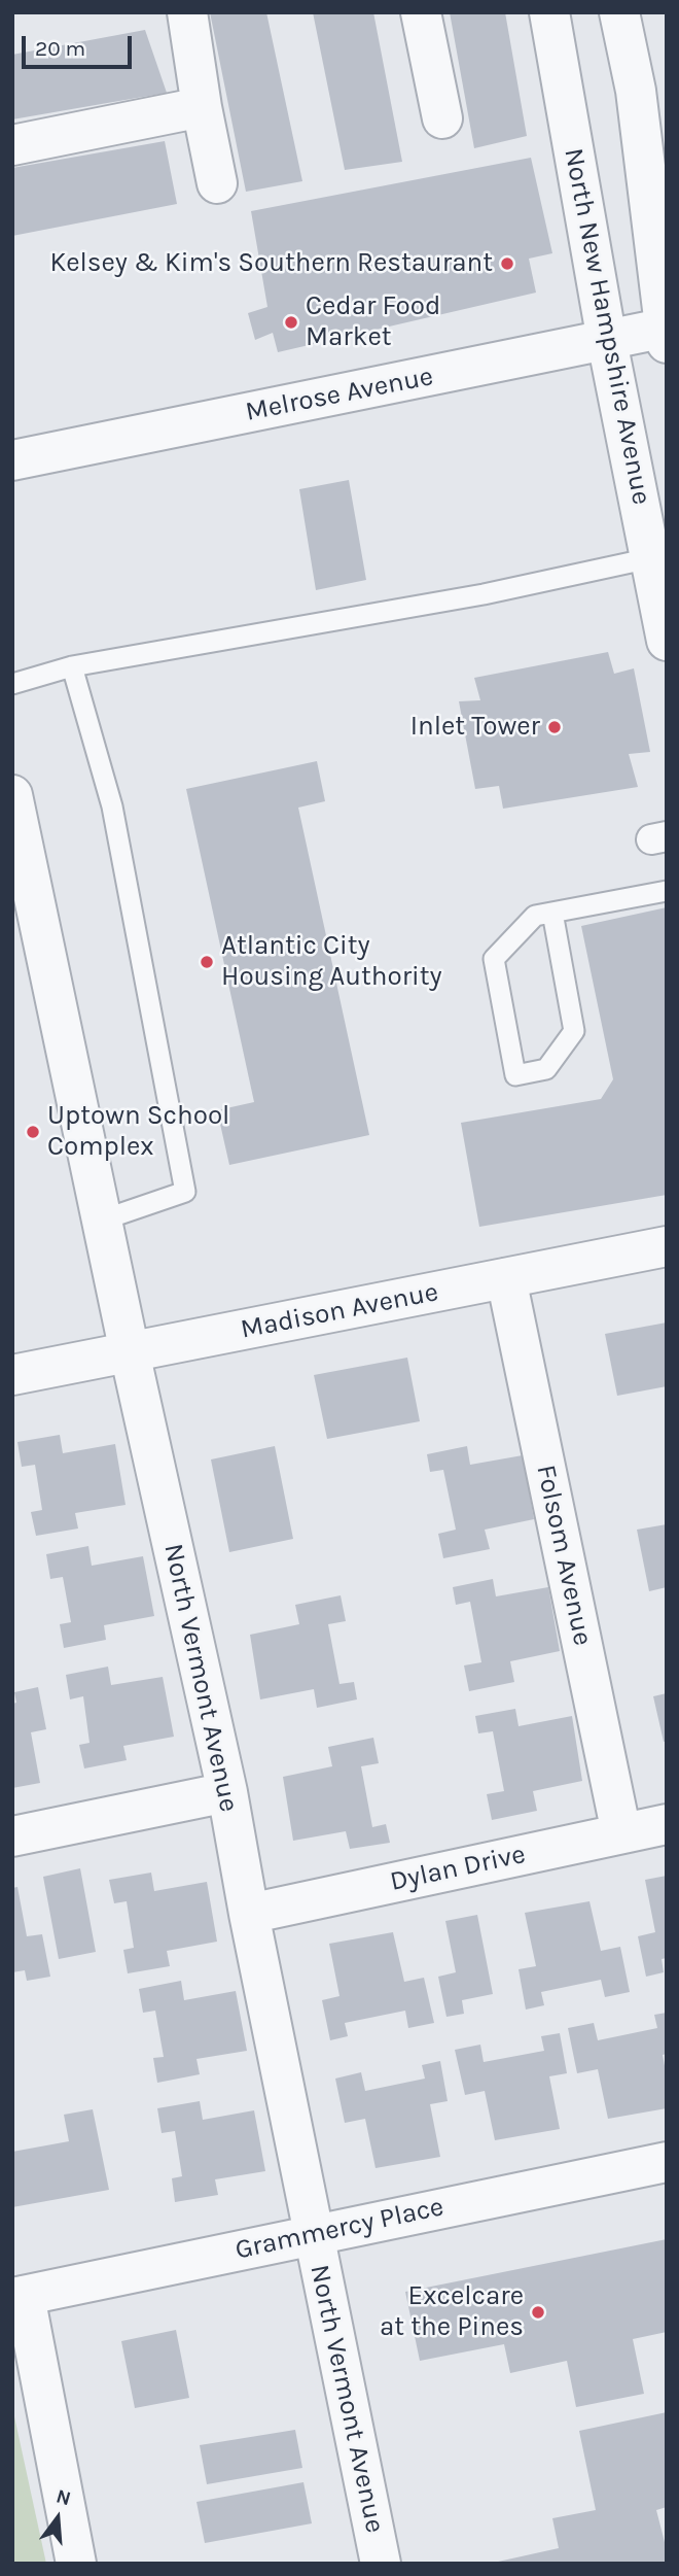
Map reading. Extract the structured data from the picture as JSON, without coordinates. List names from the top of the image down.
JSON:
{
  "streets": {
    "street": [
      "North New Hampshire Avenue",
      "Melrose Avenue",
      "Madison Avenue",
      "Folsom Avenue",
      "North Vermont Avenue",
      "Dylan Drive",
      "Grammercy Place"
    ]
  },
  "crossings": [
    ["North New Hampshire Avenue", "Melrose Avenue"],
    ["Madison Avenue", "Folsom Avenue"],
    ["Madison Avenue", "North Vermont Avenue"],
    ["Folsom Avenue", "Dylan Drive"],
    ["North Vermont Avenue", "Dylan Drive"],
    ["North Vermont Avenue", "Grammercy Place"]
  ],
  "places": [
    "Kelsey & Kim's Southern Restaurant",
    "Cedar Food Market",
    "Inlet Tower",
    "Atlantic City Housing Authority",
    "Uptown School Complex",
    "Excelcare at the Pines"
  ],
  "scale_bar": "20 m",
  "north": "top"
}
